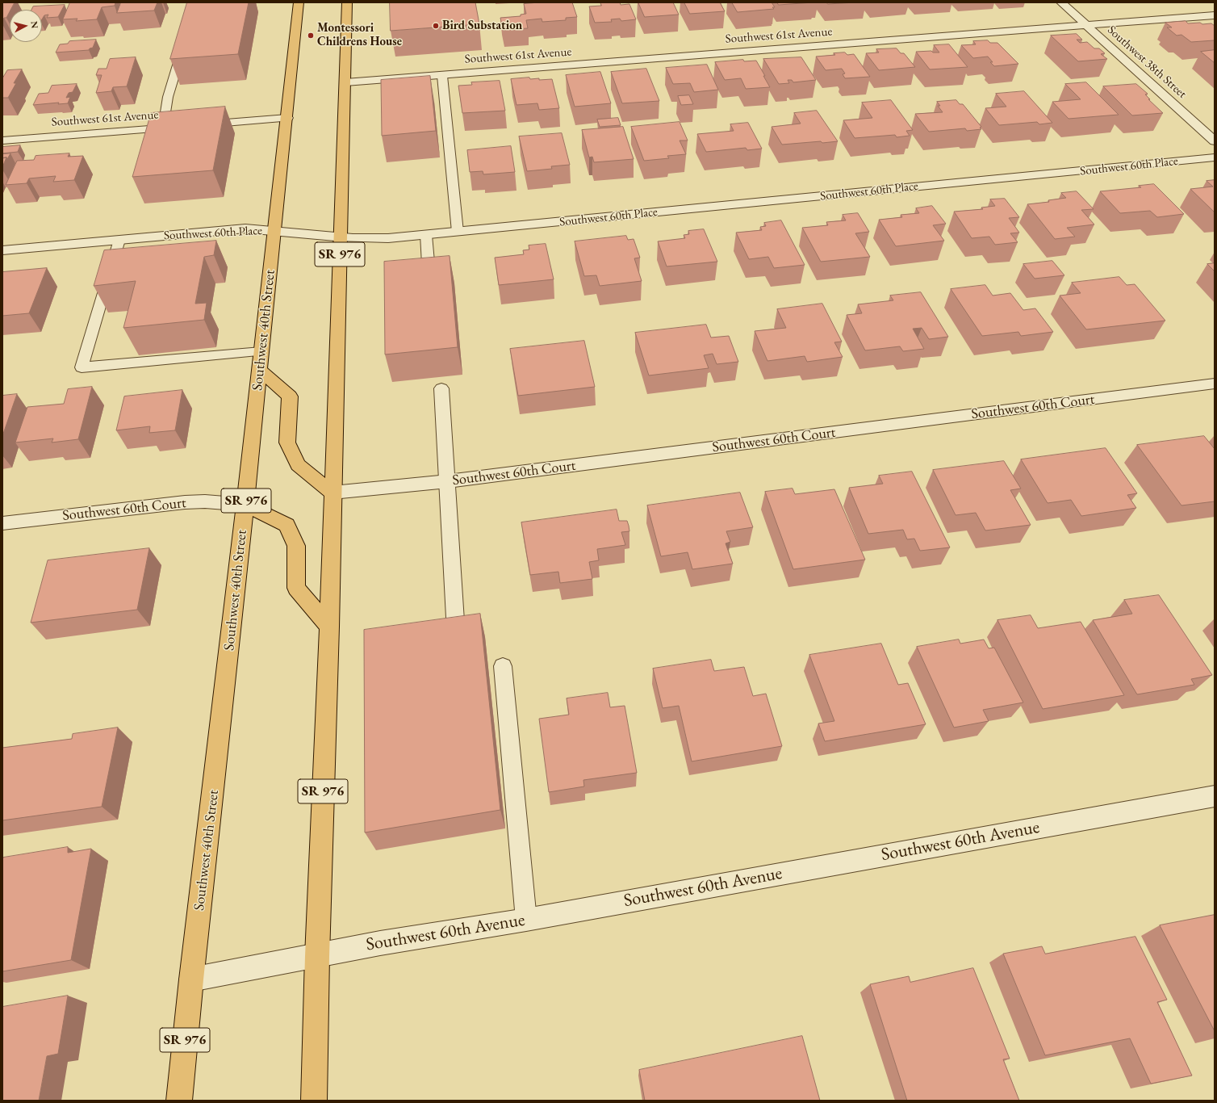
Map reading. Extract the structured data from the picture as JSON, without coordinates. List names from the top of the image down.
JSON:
{
  "streets": {
    "main road": ["SR 976", "Southwest 40th Street"],
    "street": [
      "Southwest 61st Avenue",
      "Southwest 38th Street",
      "Southwest 60th Place",
      "Southwest 60th Court",
      "Southwest 60th Avenue"
    ]
  },
  "crossings": [
    ["Southwest 61st Avenue", "Southwest 38th Street"],
    ["Southwest 61st Avenue", "SR 976"],
    ["Southwest 60th Place", "SR 976"],
    ["Southwest 60th Place", "Southwest 40th Street"],
    ["SR 976", "Southwest 60th Court"],
    ["SR 976", "Southwest 60th Avenue"],
    ["Southwest 40th Street", "Southwest 60th Court"],
    ["Southwest 40th Street", "Southwest 60th Avenue"]
  ],
  "places": ["Bird Substation", "Montessori Childrens House"],
  "north": "right"
}
